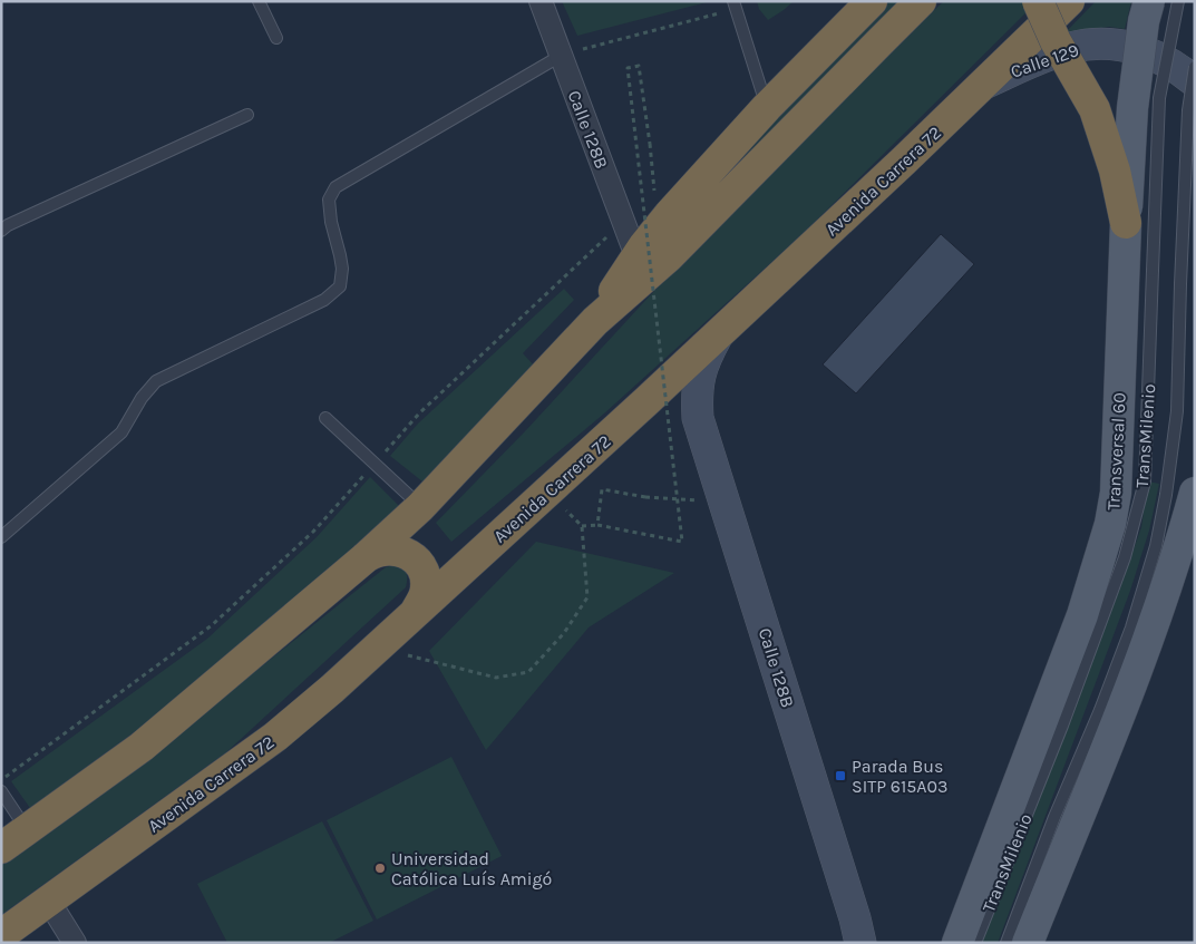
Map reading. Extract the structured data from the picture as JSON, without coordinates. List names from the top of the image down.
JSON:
{
  "streets": {
    "highway": ["Avenida Carrera 72"],
    "main road": ["Transversal 60"],
    "street": ["Calle 129", "Calle 128B"],
    "lane": ["TransMilenio"]
  },
  "crossings": [
    ["Calle 129", "Avenida Carrera 72"],
    ["Calle 129", "TransMilenio"],
    ["Calle 128B", "Avenida Carrera 72"]
  ],
  "places": {
    "transit": ["Parada Bus SITP 615A03"],
    "other": ["Universidad Católica Luís Amigó"]
  }
}
